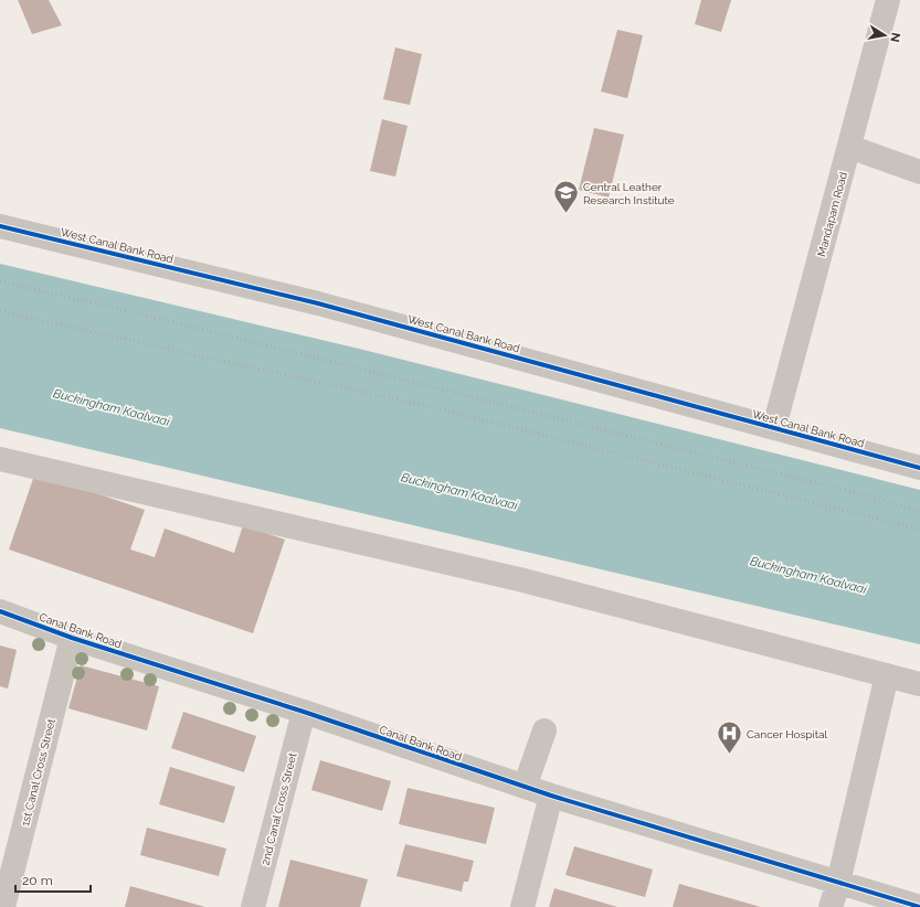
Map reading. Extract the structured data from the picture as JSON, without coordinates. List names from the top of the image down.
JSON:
{
  "streets": {
    "street": [
      "Mandapam Road",
      "West Canal Bank Road",
      "Canal Bank Road",
      "1st Canal Cross Street",
      "2nd Canal Cross Street"
    ]
  },
  "crossings": [
    ["Mandapam Road", "West Canal Bank Road"],
    ["Canal Bank Road", "1st Canal Cross Street"],
    ["Canal Bank Road", "2nd Canal Cross Street"]
  ],
  "water": ["Buckingham Kaalvaai"],
  "places": {
    "school or university": ["Central Leather Research Institute"],
    "hospital": ["Cancer Hospital"]
  },
  "scale_bar": "20 m",
  "north": "right"
}
